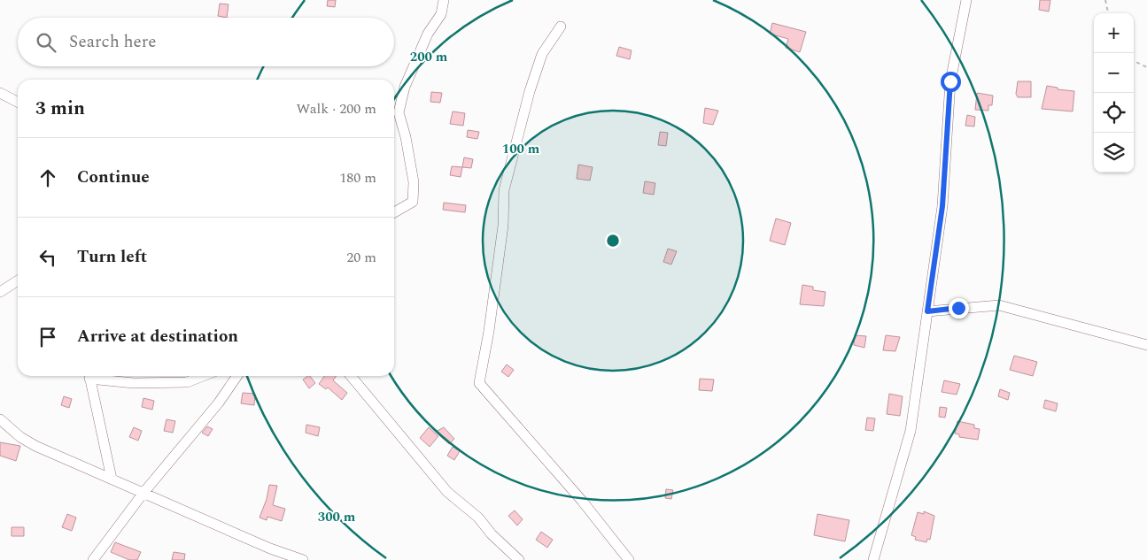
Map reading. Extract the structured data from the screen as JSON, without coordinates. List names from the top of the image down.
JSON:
{
  "page": {
    "map_buttons": ["+", "−"],
    "search": "Search here",
    "heading": ["3 min", "Walk · 200 m"],
    "list": [
      ["Continue", "180 m"],
      ["Turn left", "20 m"],
      "Arrive at destination"
    ]
  },
  "rings": ["200 m", "100 m", "300 m"]
}
